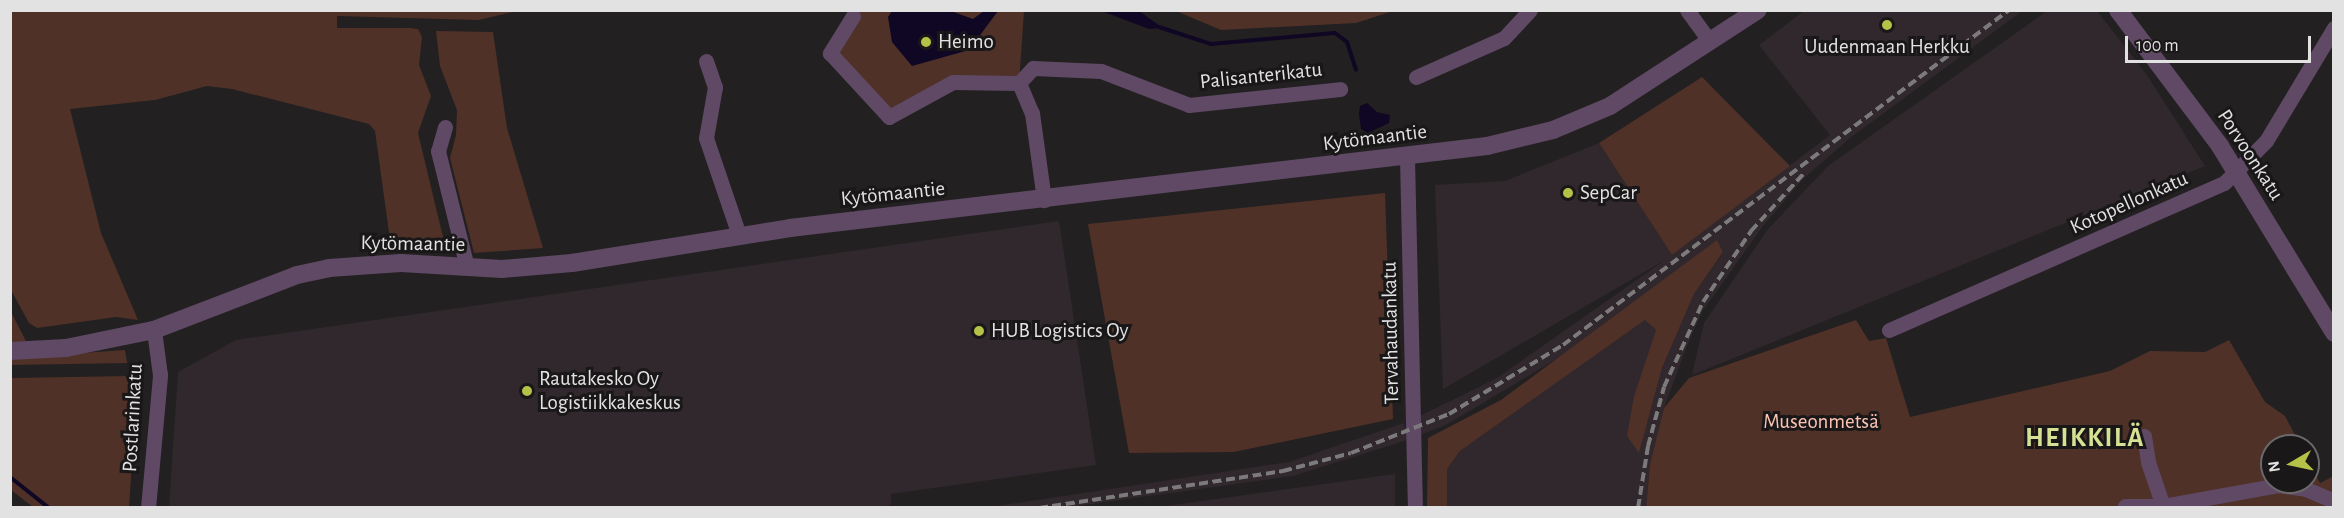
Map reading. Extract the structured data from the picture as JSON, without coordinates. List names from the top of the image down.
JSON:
{
  "streets": {
    "street": [
      "Palisanterikatu",
      "Kytömaantie",
      "Porvoonkatu",
      "Kotopellonkatu",
      "Tervahaudankatu",
      "Postlarinkatu"
    ]
  },
  "crossings": [
    ["Kytömaantie", "Tervahaudankatu"],
    ["Kytömaantie", "Postlarinkatu"],
    ["Porvoonkatu", "Kotopellonkatu"]
  ],
  "districts": ["HEIKKILÄ"],
  "parks": ["Museonmetsä"],
  "places": [
    "Uudenmaan Herkku",
    "Heimo",
    "SepCar",
    "HUB Logistics Oy",
    "Rautakesko Oy Logistiikkakeskus"
  ],
  "scale_bar": "100 m",
  "north": "left"
}
